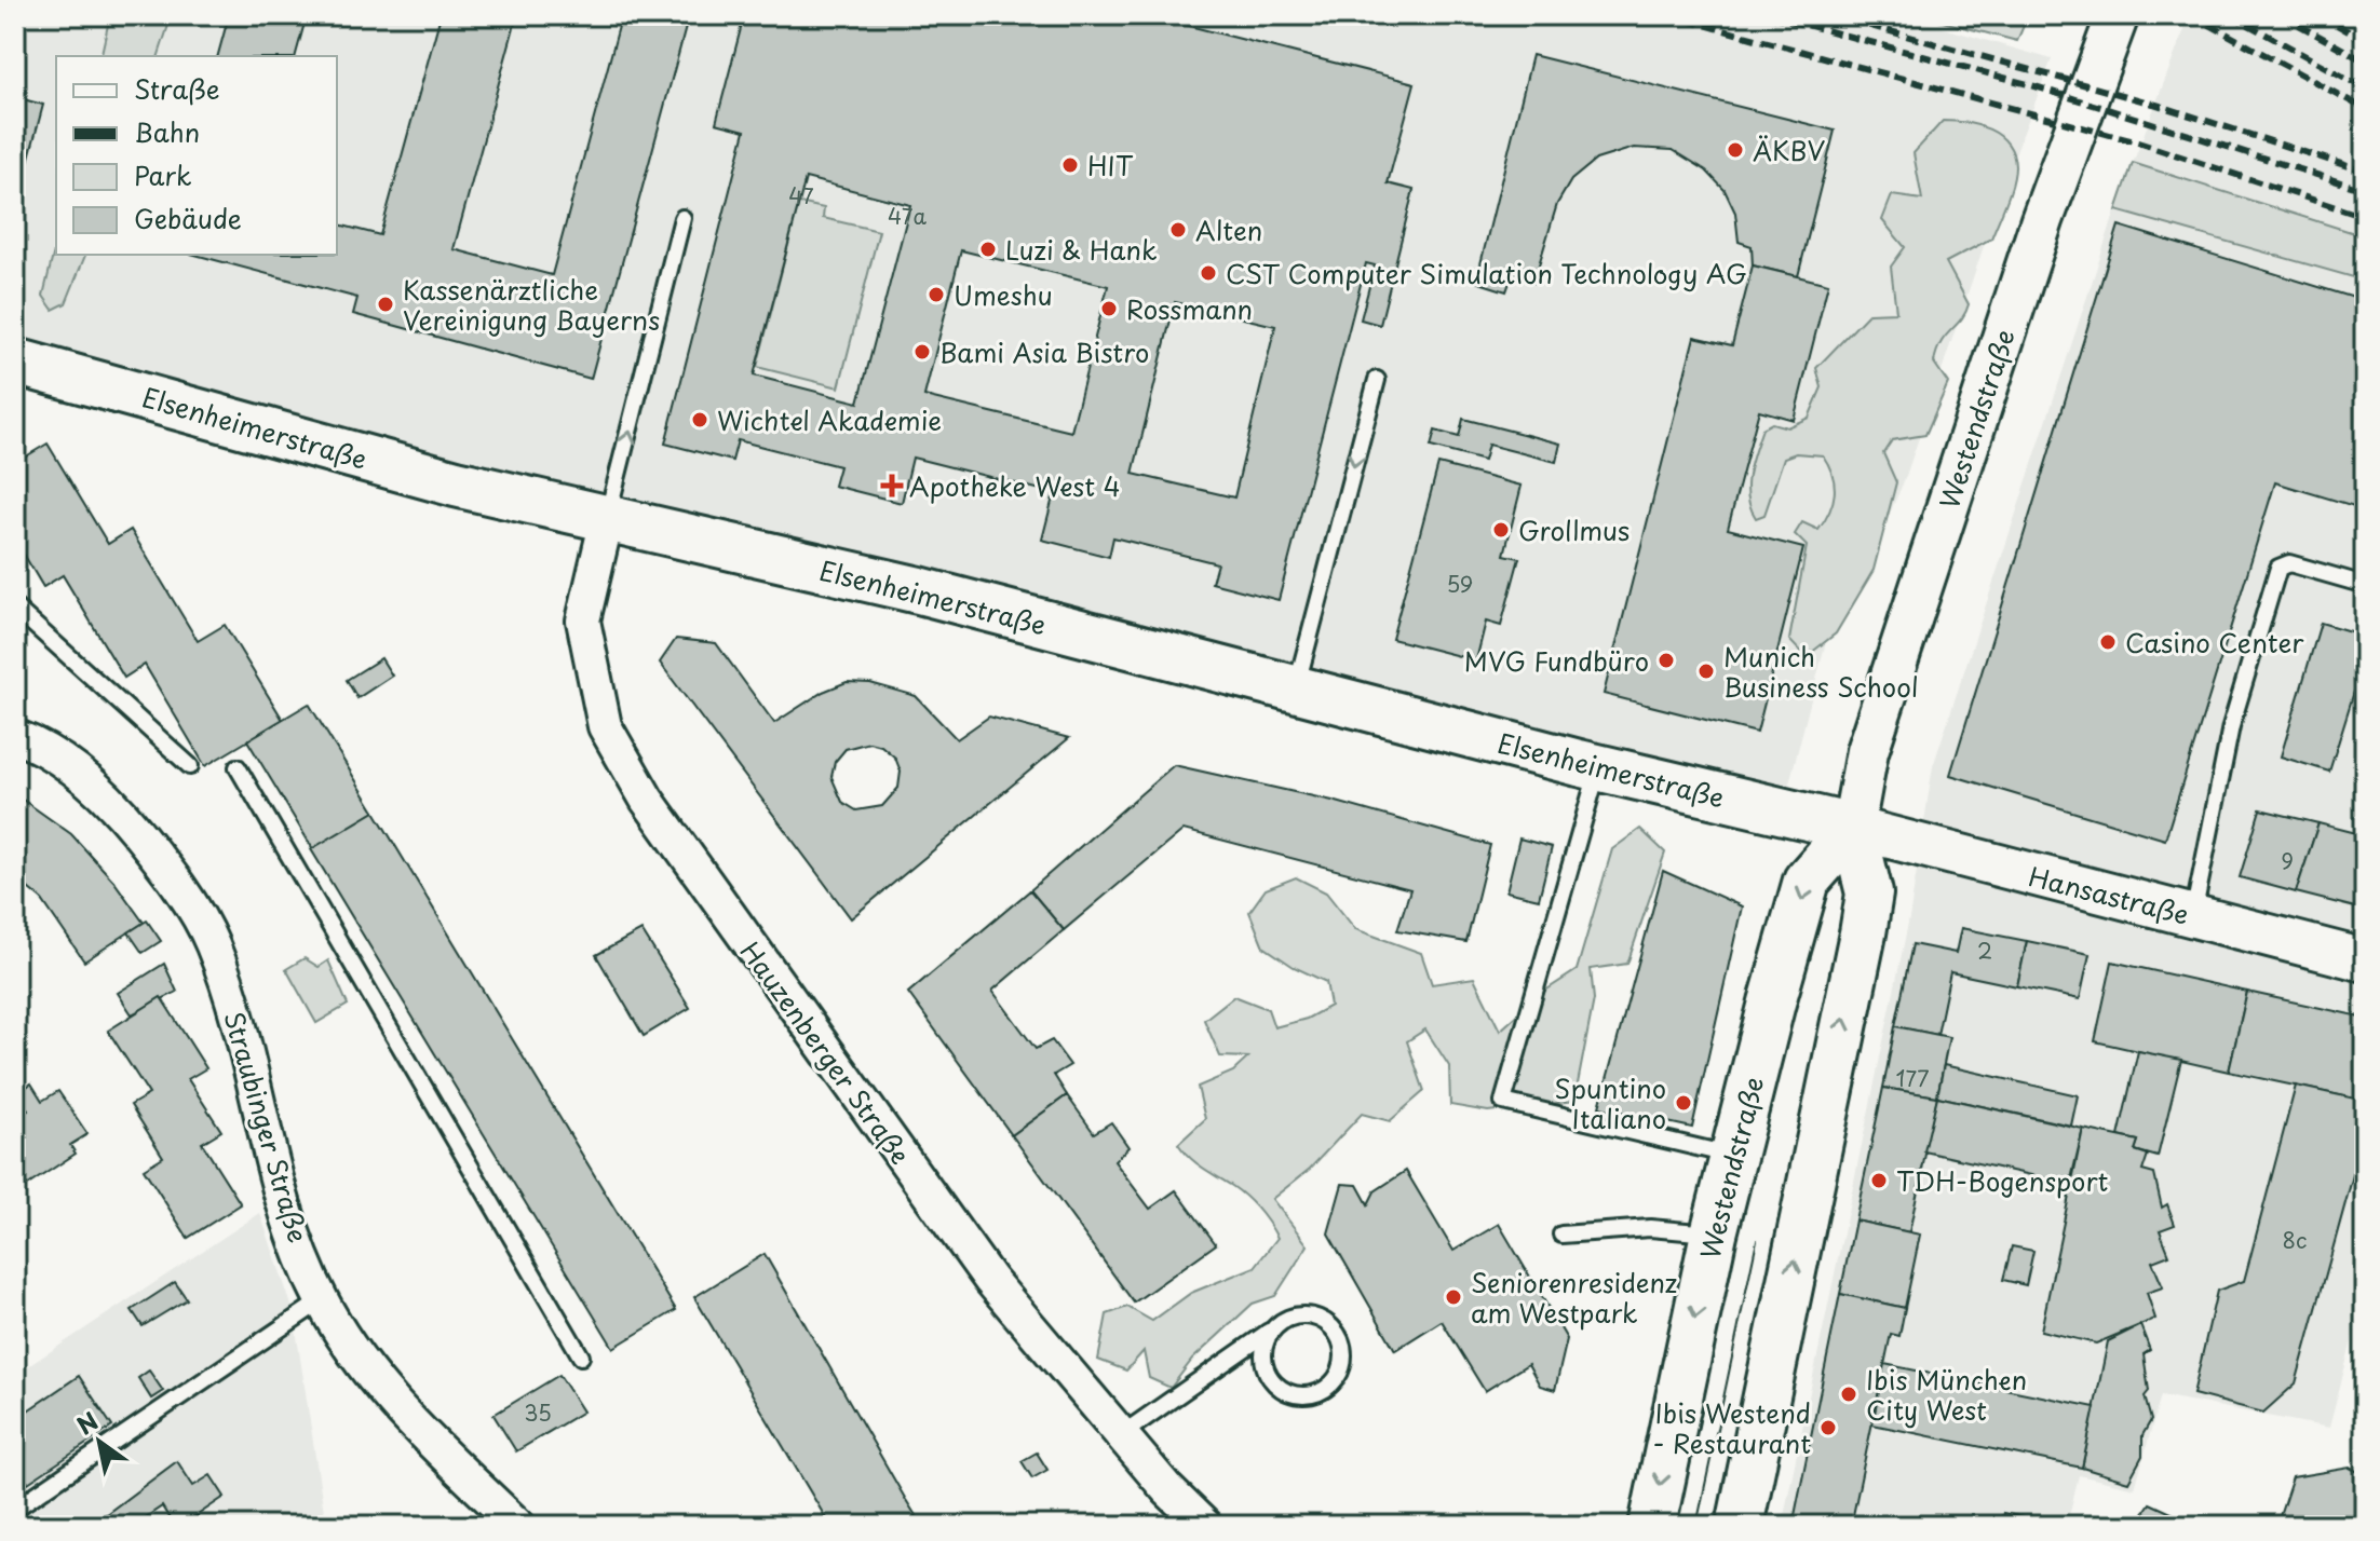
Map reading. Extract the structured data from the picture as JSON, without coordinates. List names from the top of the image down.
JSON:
{
  "streets": {
    "main road": ["Westendstraße", "Elsenheimerstraße"],
    "street": ["Hansastraße", "Hauzenberger Straße", "Straubinger Straße"]
  },
  "crossings": [
    ["Westendstraße", "Elsenheimerstraße"],
    ["Westendstraße", "Hansastraße"],
    ["Elsenheimerstraße", "Hansastraße"],
    ["Elsenheimerstraße", "Hauzenberger Straße"]
  ],
  "places": {
    "other": [
      "ÄKBV",
      "HIT",
      "Alten",
      "Luzi & Hank",
      "CST Computer Simulation Technology AG",
      "Umeshu",
      "Kassenärztliche Vereinigung Bayerns",
      "Rossmann",
      "Bami Asia Bistro",
      "Wichtel Akademie",
      "Grollmus",
      "Casino Center",
      "MVG Fundbüro",
      "Munich Business School",
      "Spuntino Italiano",
      "TDH-Bogensport",
      "Seniorenresidenz am Westpark",
      "Ibis München City West",
      "Ibis Westend - Restaurant"
    ],
    "health": ["Apotheke West 4"]
  },
  "house_numbers": [
    "47",
    "47a",
    "59",
    "9",
    "2",
    "177",
    "8c",
    "35"
  ],
  "legend": [
    "Straße",
    "Bahn",
    "Park",
    "Gebäude"
  ],
  "north": "top left"
}
